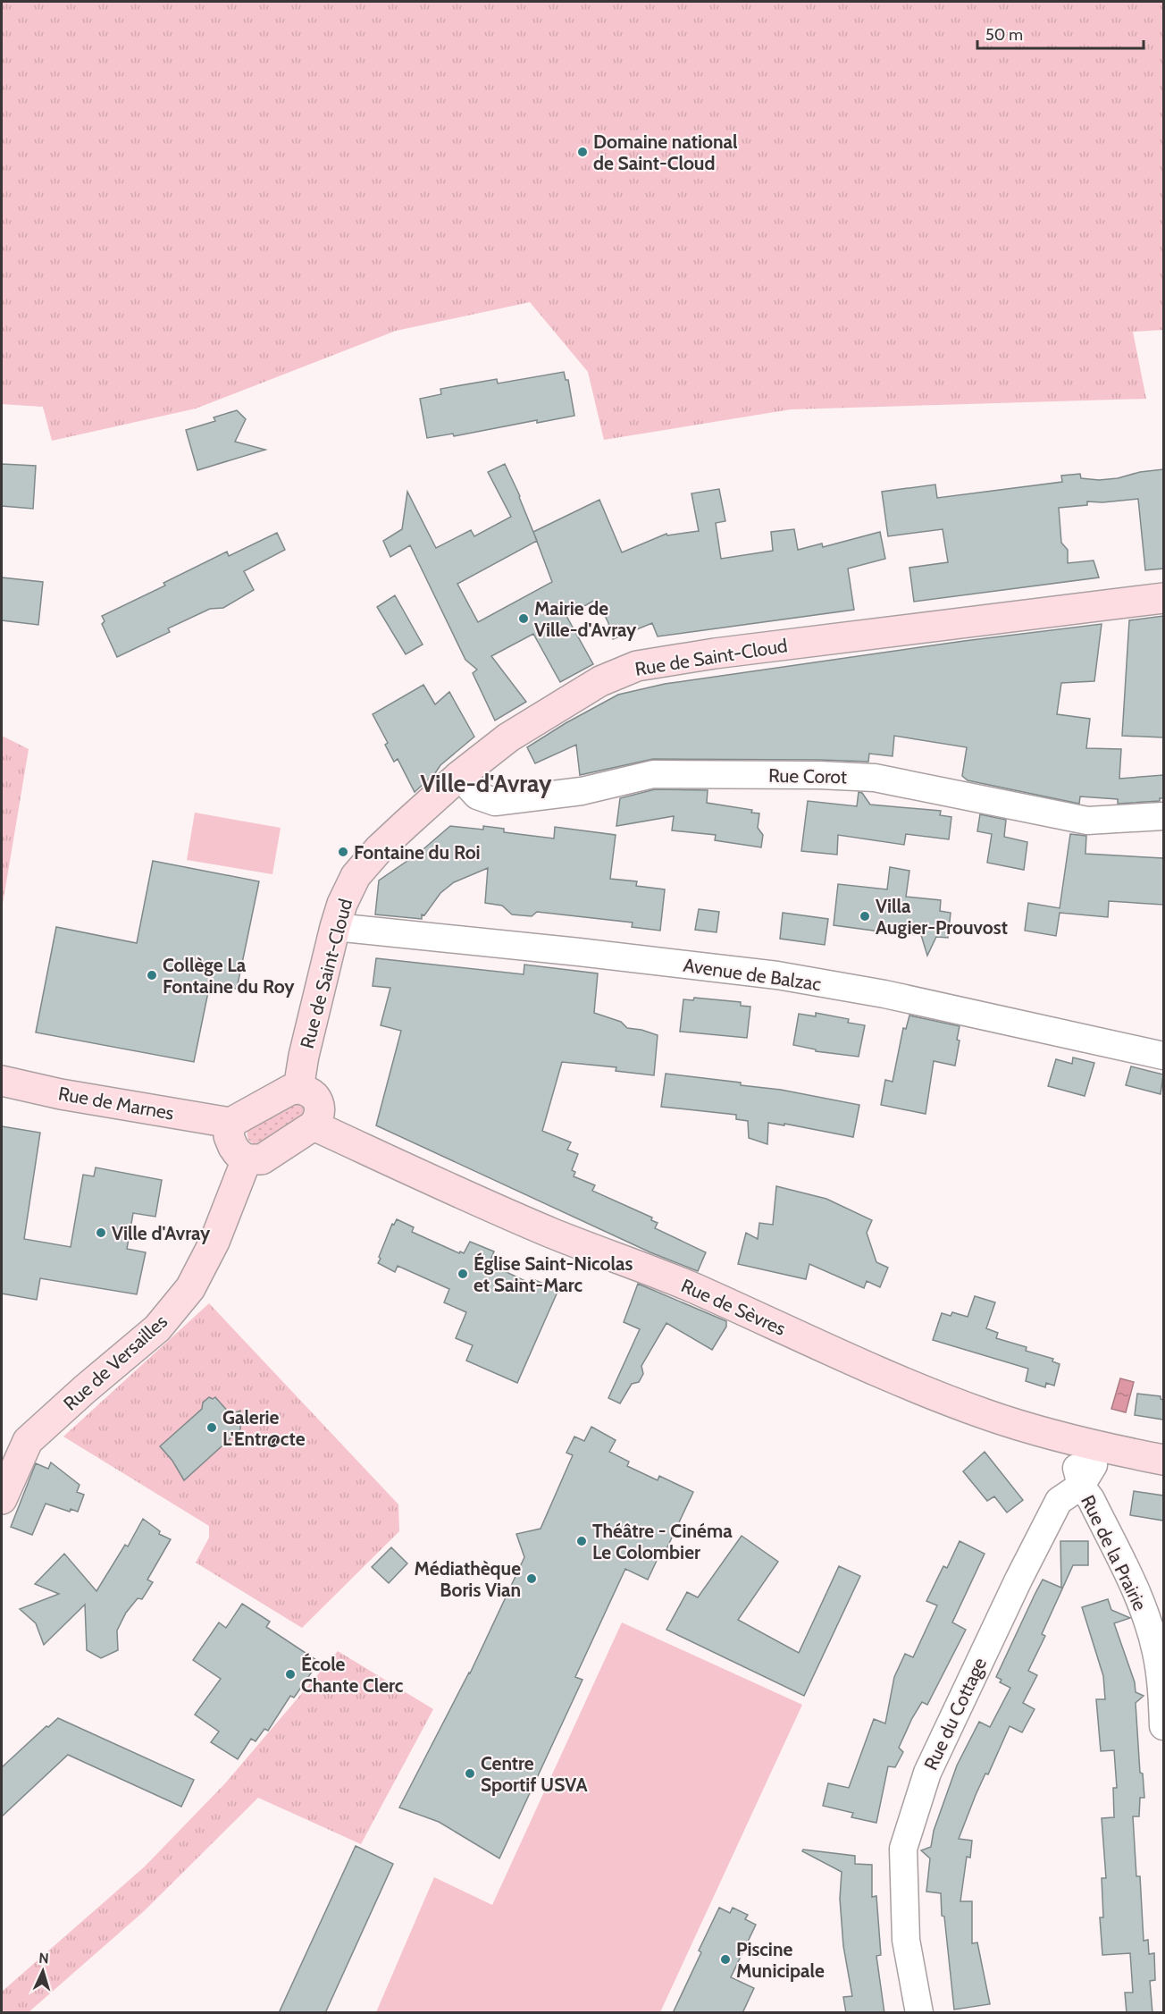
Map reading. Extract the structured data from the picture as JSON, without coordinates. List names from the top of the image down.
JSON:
{
  "streets": {
    "main road": [
      "Rue de Saint-Cloud",
      "Rue de Marnes",
      "Rue de Sèvres",
      "Rue de Versailles"
    ],
    "street": [
      "Rue Corot",
      "Avenue de Balzac",
      "Rue de la Prairie",
      "Rue du Cottage"
    ]
  },
  "crossings": [
    ["Rue de Saint-Cloud", "Rue Corot"],
    ["Rue de Saint-Cloud", "Avenue de Balzac"],
    ["Rue de la Prairie", "Rue du Cottage"]
  ],
  "districts": ["Ville-d'Avray"],
  "places": [
    "Domaine national de Saint-Cloud",
    "Mairie de Ville-d'Avray",
    "Fontaine du Roi",
    "Villa Augier-Prouvost",
    "Collège La Fontaine du Roy",
    "Ville d'Avray",
    "Église Saint-Nicolas et Saint-Marc",
    "Galerie L'Entr@cte",
    "Théâtre - Cinéma Le Colombier",
    "Médiathèque Boris Vian",
    "École Chante Clerc",
    "Centre Sportif USVA",
    "Piscine Municipale"
  ],
  "scale_bar": "50 m",
  "north": "top"
}
